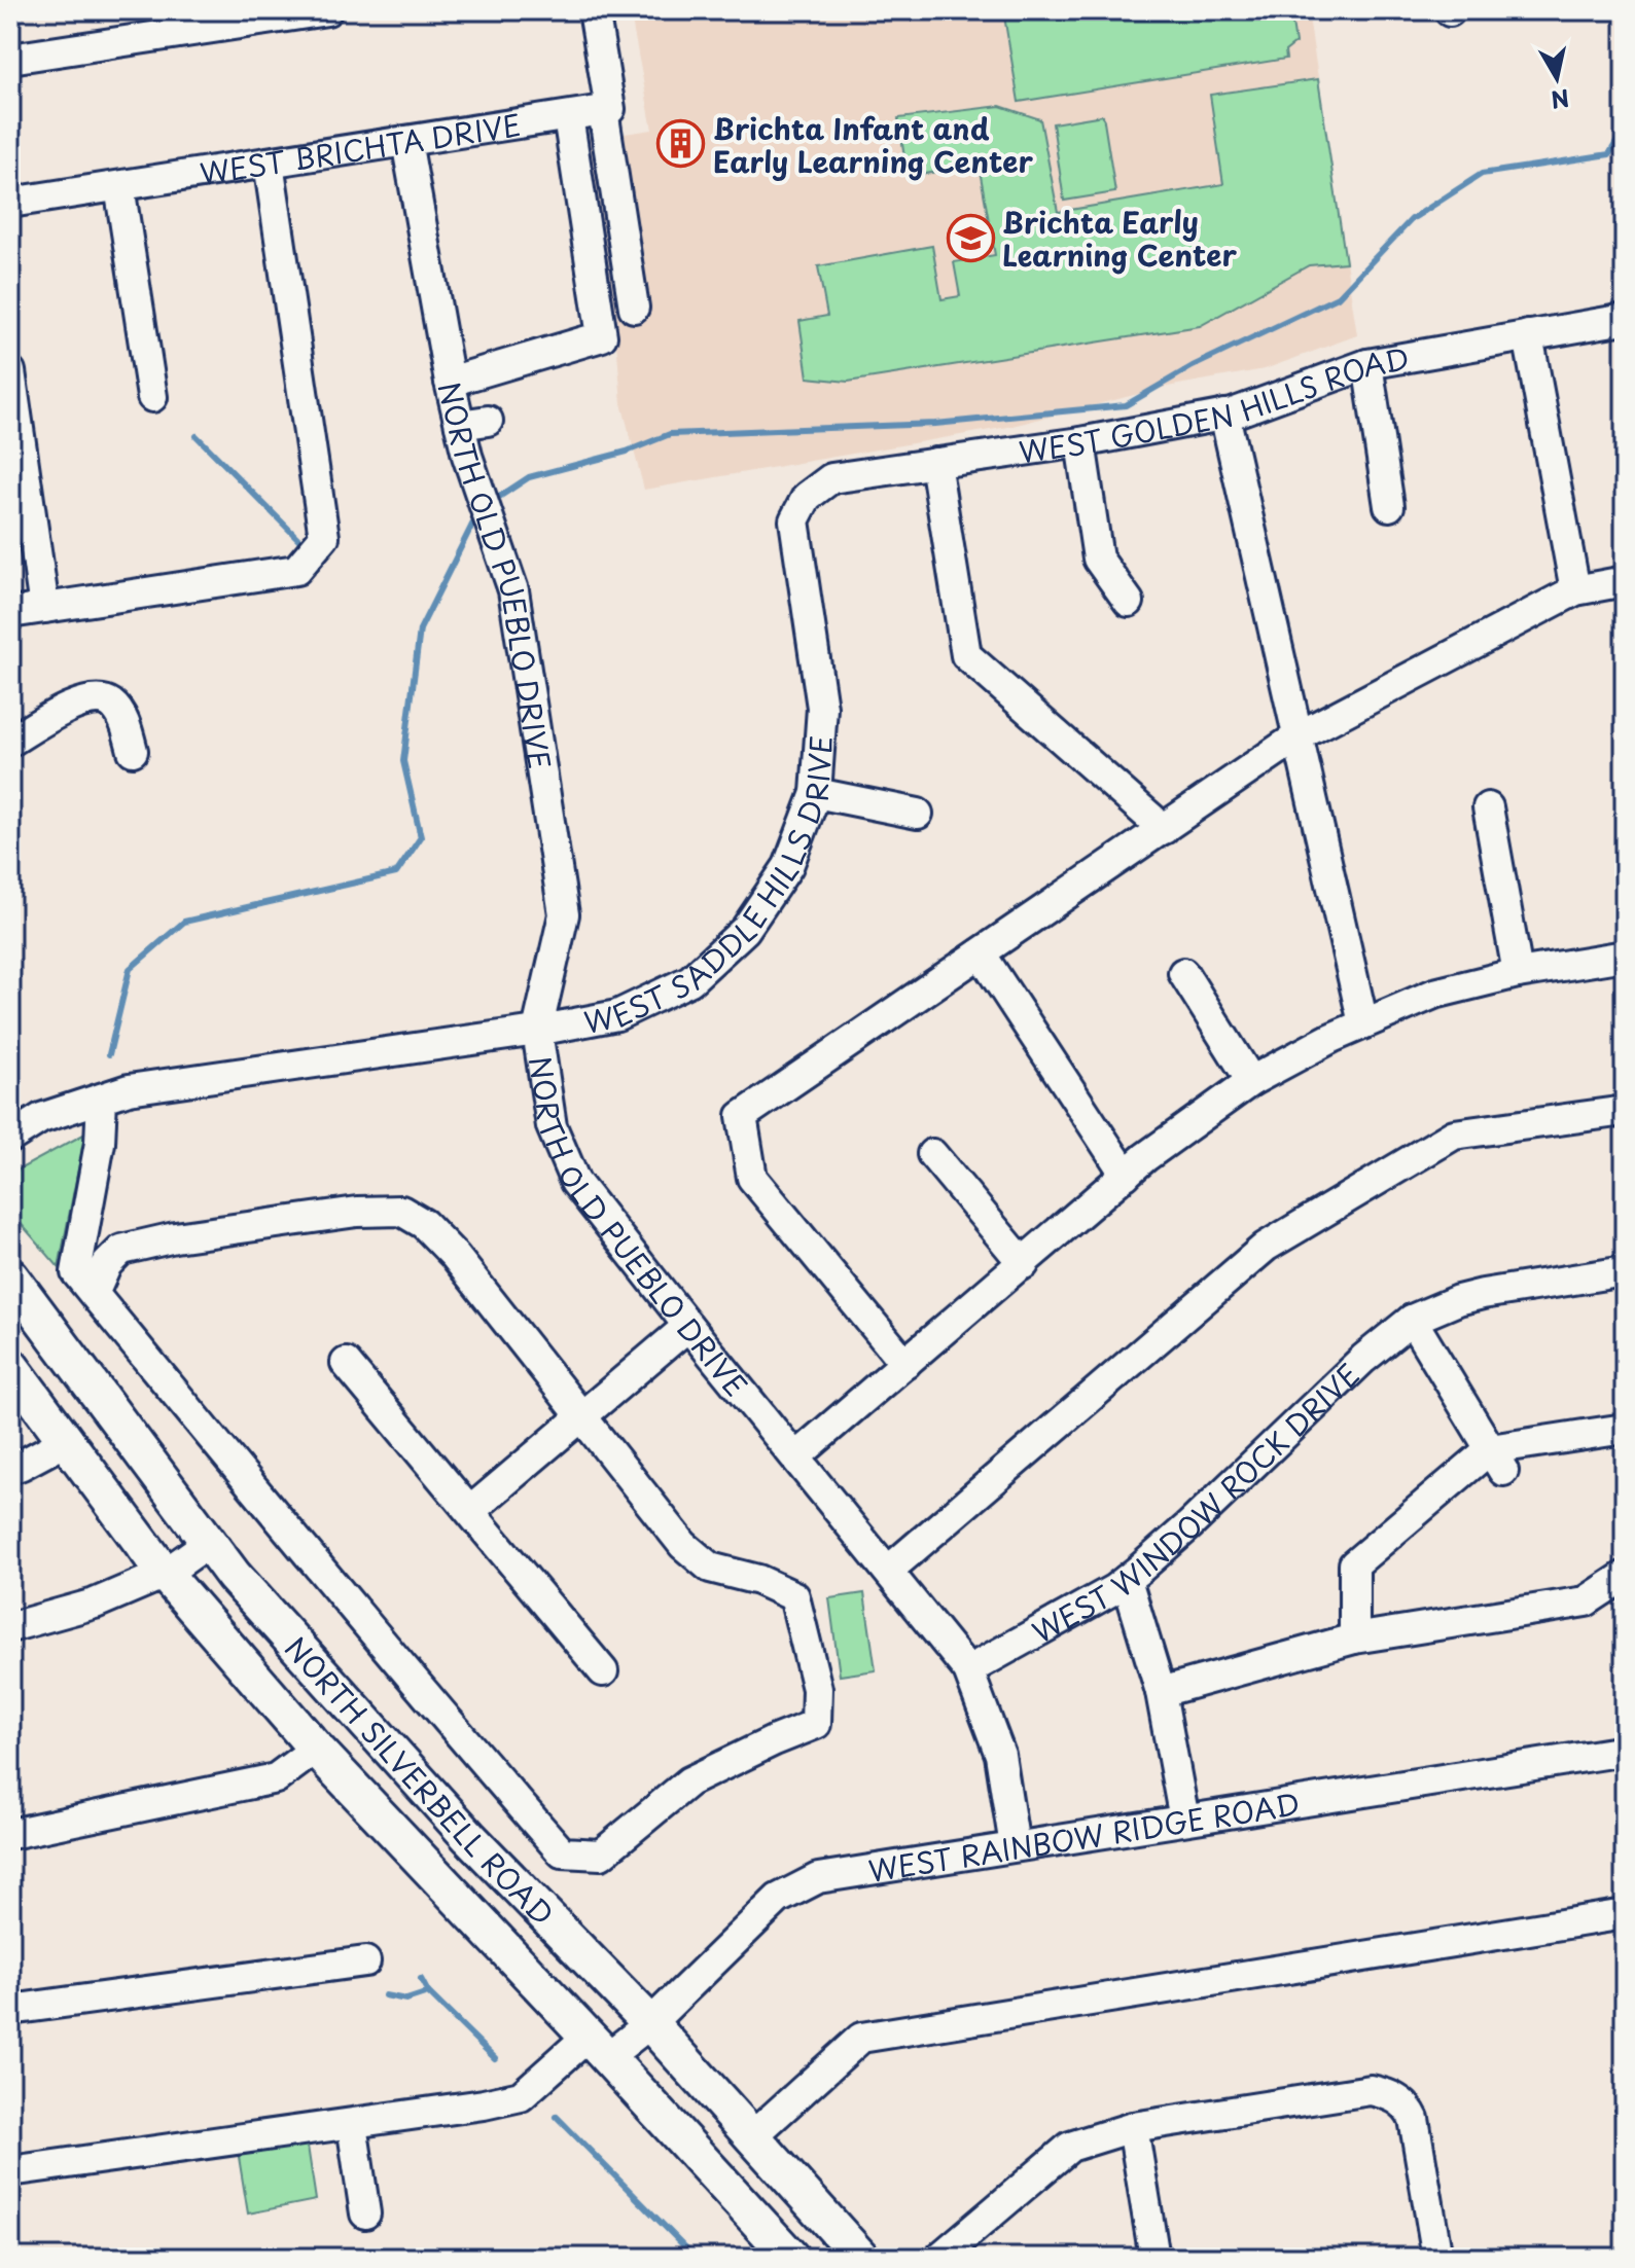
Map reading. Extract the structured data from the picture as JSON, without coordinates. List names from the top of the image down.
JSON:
{
  "streets": {
    "main road": ["NORTH SILVERBELL ROAD"],
    "street": [
      "WEST BRICHTA DRIVE",
      "WEST GOLDEN HILLS ROAD",
      "NORTH OLD PUEBLO DRIVE",
      "WEST SADDLE HILLS DRIVE",
      "WEST WINDOW ROCK DRIVE",
      "WEST RAINBOW RIDGE ROAD"
    ]
  },
  "crossings": [
    ["WEST BRICHTA DRIVE", "NORTH OLD PUEBLO DRIVE"],
    ["WEST GOLDEN HILLS ROAD", "WEST SADDLE HILLS DRIVE"],
    ["NORTH OLD PUEBLO DRIVE", "WEST SADDLE HILLS DRIVE"],
    ["NORTH OLD PUEBLO DRIVE", "WEST WINDOW ROCK DRIVE"],
    ["NORTH OLD PUEBLO DRIVE", "WEST RAINBOW RIDGE ROAD"],
    ["NORTH SILVERBELL ROAD", "WEST RAINBOW RIDGE ROAD"]
  ],
  "places": {
    "building": ["Brichta Infant and Early Learning Center"],
    "school or university": ["Brichta Early Learning Center"]
  },
  "north": "bottom"
}
